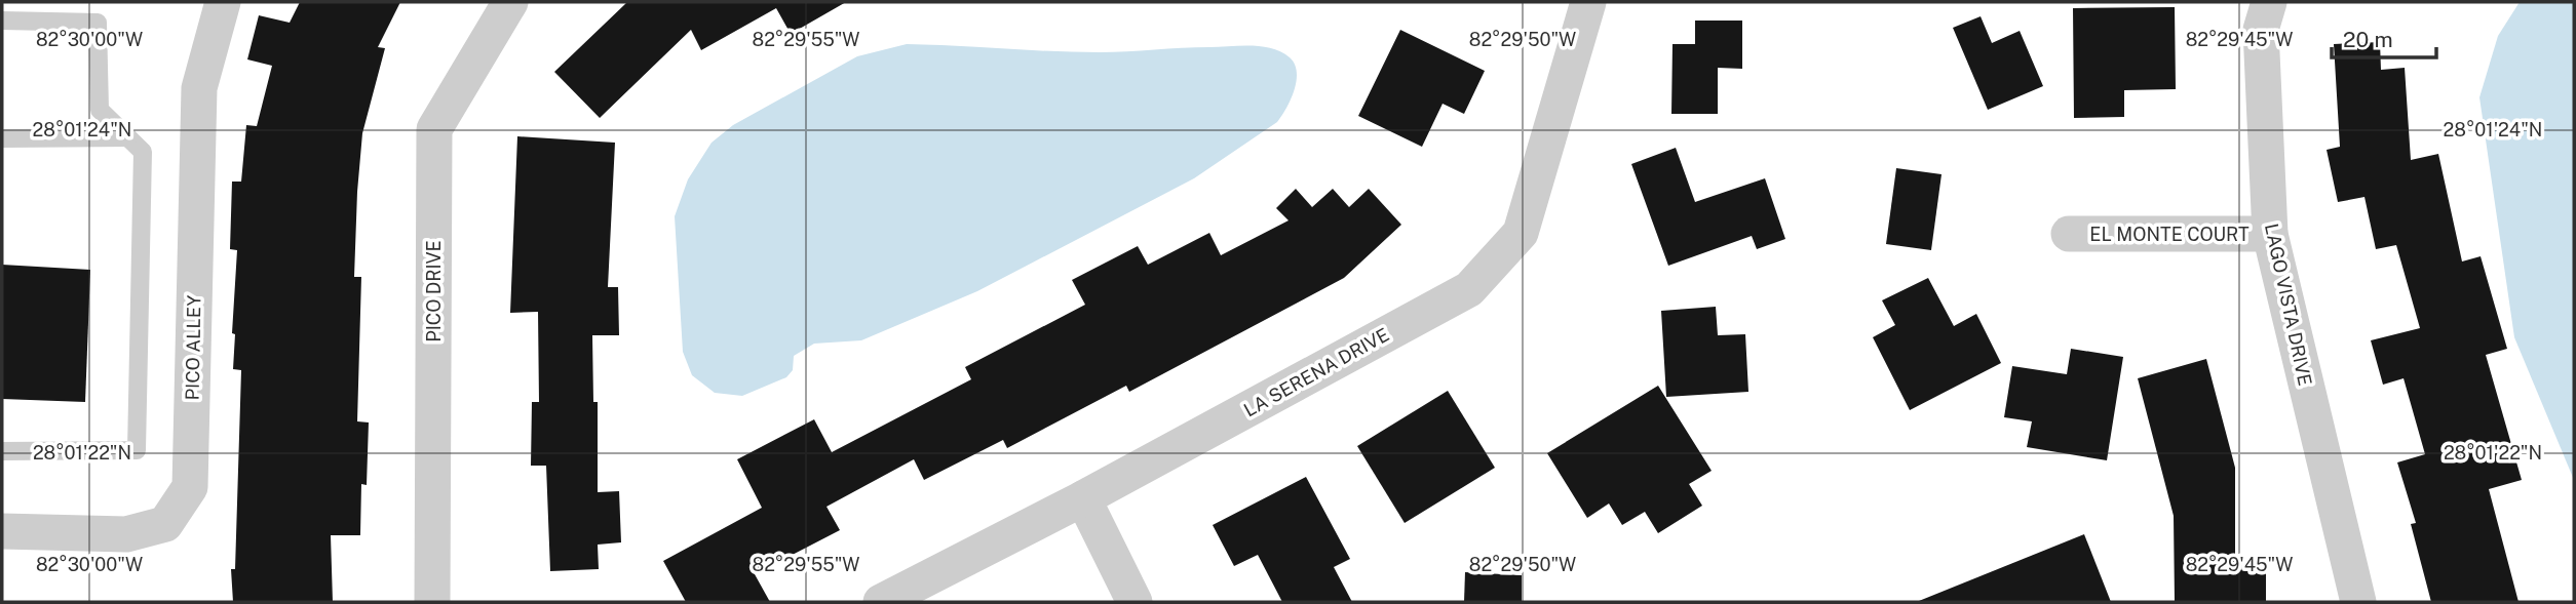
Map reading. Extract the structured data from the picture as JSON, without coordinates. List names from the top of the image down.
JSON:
{
  "streets": {
    "street": [
      "EL MONTE COURT",
      "PICO DRIVE",
      "LAGO VISTA DRIVE",
      "PICO ALLEY",
      "LA SERENA DRIVE"
    ]
  },
  "crossings": [
    ["EL MONTE COURT", "LAGO VISTA DRIVE"]
  ],
  "scale_bar": "20 m",
  "coordinates": [
    "82°30'00\"W",
    "82°29'55\"W",
    "82°29'50\"W",
    "82°29'45\"W",
    "28°01'24\"N",
    "28°01'22\"N"
  ]
}
